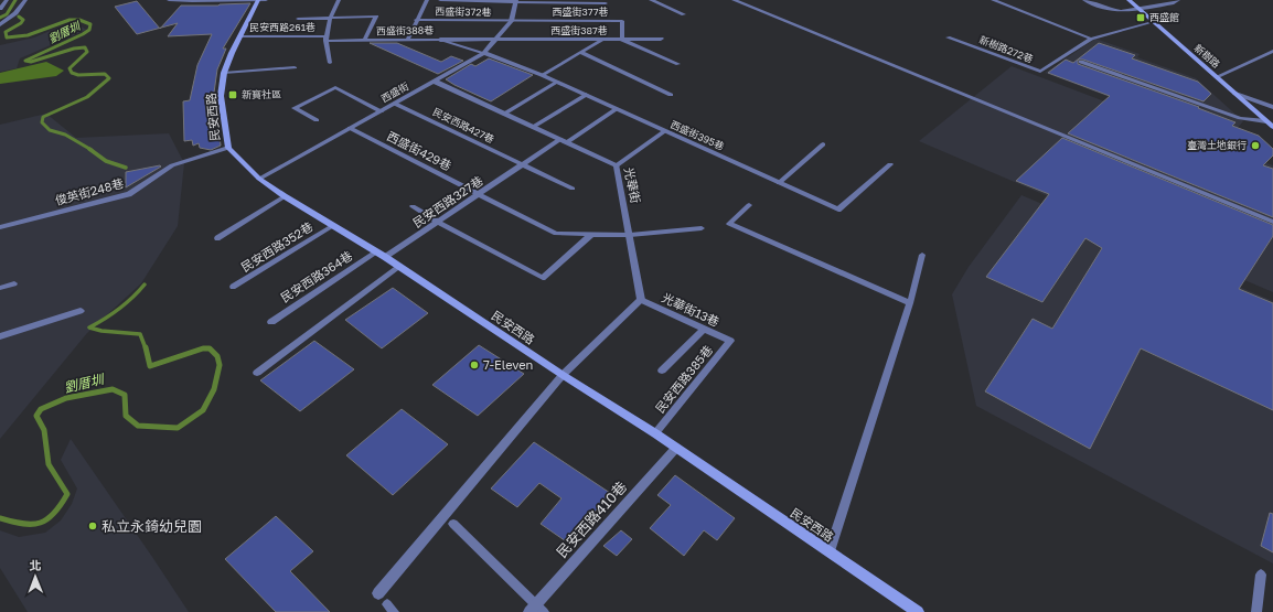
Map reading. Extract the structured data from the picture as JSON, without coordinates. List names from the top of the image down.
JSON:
{
  "streets": {
    "street": [
      "西盛街387巷",
      "新樹路",
      "西盛街",
      "民安西路",
      "西盛街395巷",
      "光華街",
      "俊英街248巷",
      "民安西路410巷"
    ],
    "lane": [
      "西盛街372巷",
      "西盛街377巷",
      "民安西路261巷",
      "西盛街388巷",
      "新樹路272巷",
      "民安西路427巷",
      "西盛街429巷",
      "民安西路327巷",
      "民安西路352巷",
      "民安西路364巷",
      "光華街13巷",
      "民安西路385巷"
    ]
  },
  "crossings": [
    ["西盛街372巷", "西盛街377巷"],
    ["西盛街372巷", "西盛街"],
    ["西盛街377巷", "西盛街387巷"],
    ["西盛街377巷", "西盛街"],
    ["民安西路261巷", "西盛街388巷"],
    ["民安西路261巷", "民安西路"],
    ["西盛街388巷", "西盛街387巷"],
    ["西盛街388巷", "西盛街"],
    ["西盛街388巷", "西盛街395巷"],
    ["西盛街387巷", "西盛街"],
    ["新樹路272巷", "新樹路"],
    ["西盛街", "民安西路"],
    ["西盛街", "民安西路427巷"],
    ["西盛街", "西盛街395巷"],
    ["西盛街", "西盛街429巷"],
    ["西盛街", "光華街"],
    ["民安西路", "俊英街248巷"],
    ["民安西路", "民安西路327巷"],
    ["民安西路", "民安西路352巷"],
    ["民安西路", "民安西路364巷"],
    ["民安西路", "民安西路385巷"],
    ["民安西路", "民安西路410巷"],
    ["民安西路427巷", "民安西路327巷"],
    ["西盛街395巷", "民安西路327巷"],
    ["西盛街429巷", "光華街"],
    ["西盛街429巷", "民安西路327巷"],
    ["光華街", "民安西路327巷"],
    ["光華街", "光華街13巷"],
    ["光華街13巷", "民安西路385巷"]
  ],
  "water": ["劉厝圳"],
  "places": {
    "transit": ["西盛館", "新寶社區"],
    "other": ["臺灣土地銀行", "7-Eleven", "私立永錡幼兒園"]
  },
  "north": "top"
}
